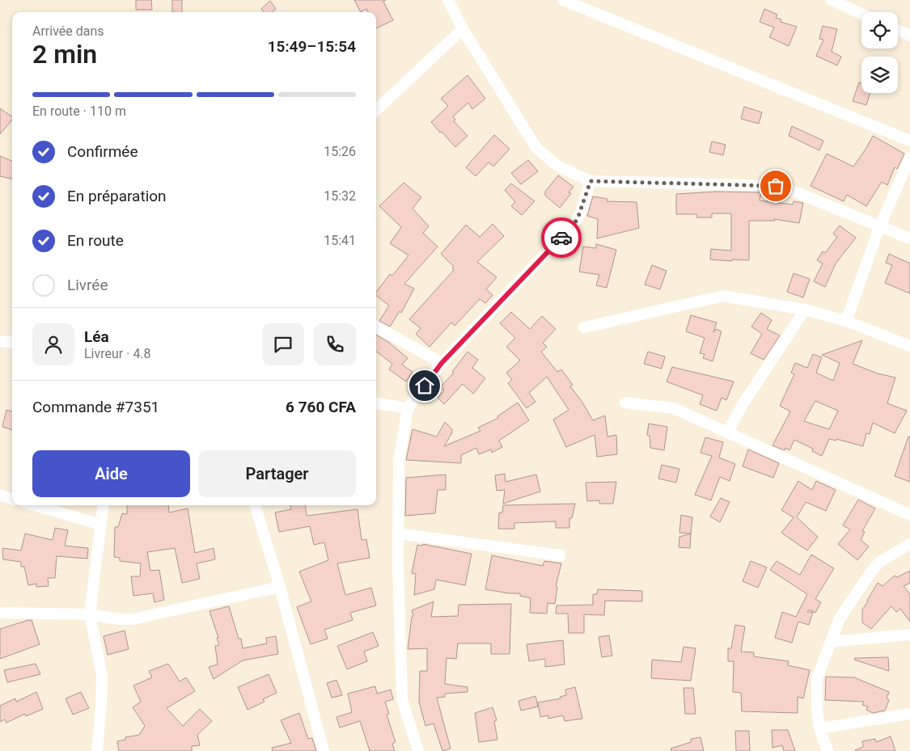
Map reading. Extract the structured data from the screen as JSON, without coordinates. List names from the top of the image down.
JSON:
{
  "page": {
    "heading": ["2 min", "Arrivée dans", "15:49–15:54"],
    "panel": [
      "Léa",
      "Livreur · 4.8",
      "Commande #7351",
      "6 760 CFA"
    ],
    "bar": "En route · 110 m",
    "list": [
      ["Confirmée", "15:26"],
      ["En préparation", "15:32"],
      ["En route", "15:41"],
      "Livrée"
    ],
    "buttons": ["Aide", "Partager"]
  }
}
